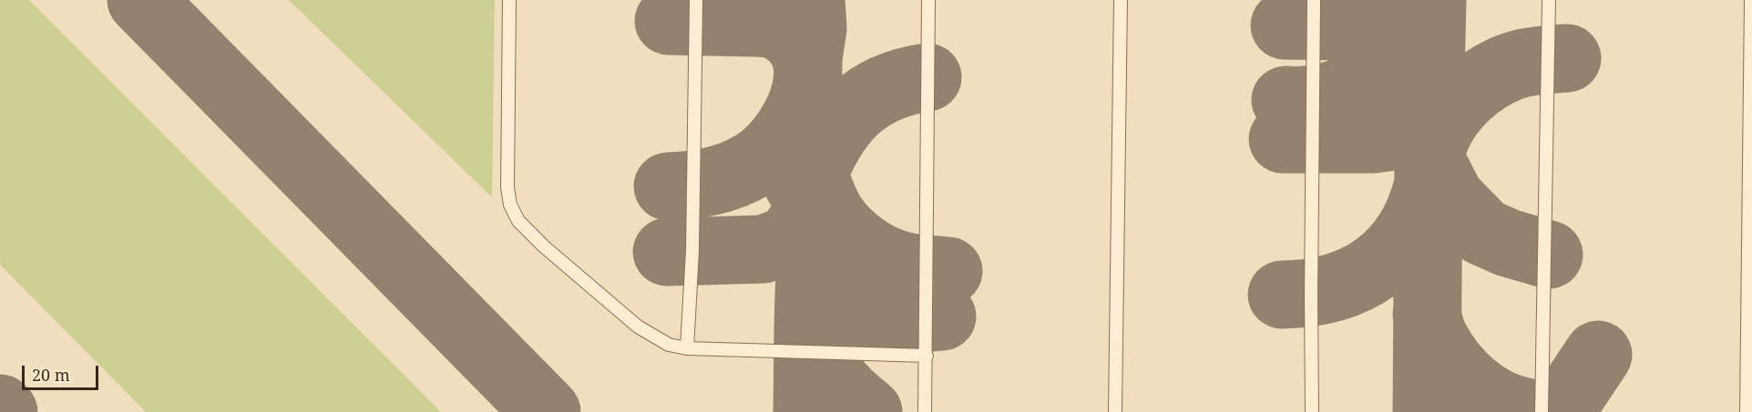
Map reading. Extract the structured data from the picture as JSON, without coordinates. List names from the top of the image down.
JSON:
{
  "scale_bar": "20 m"
}
